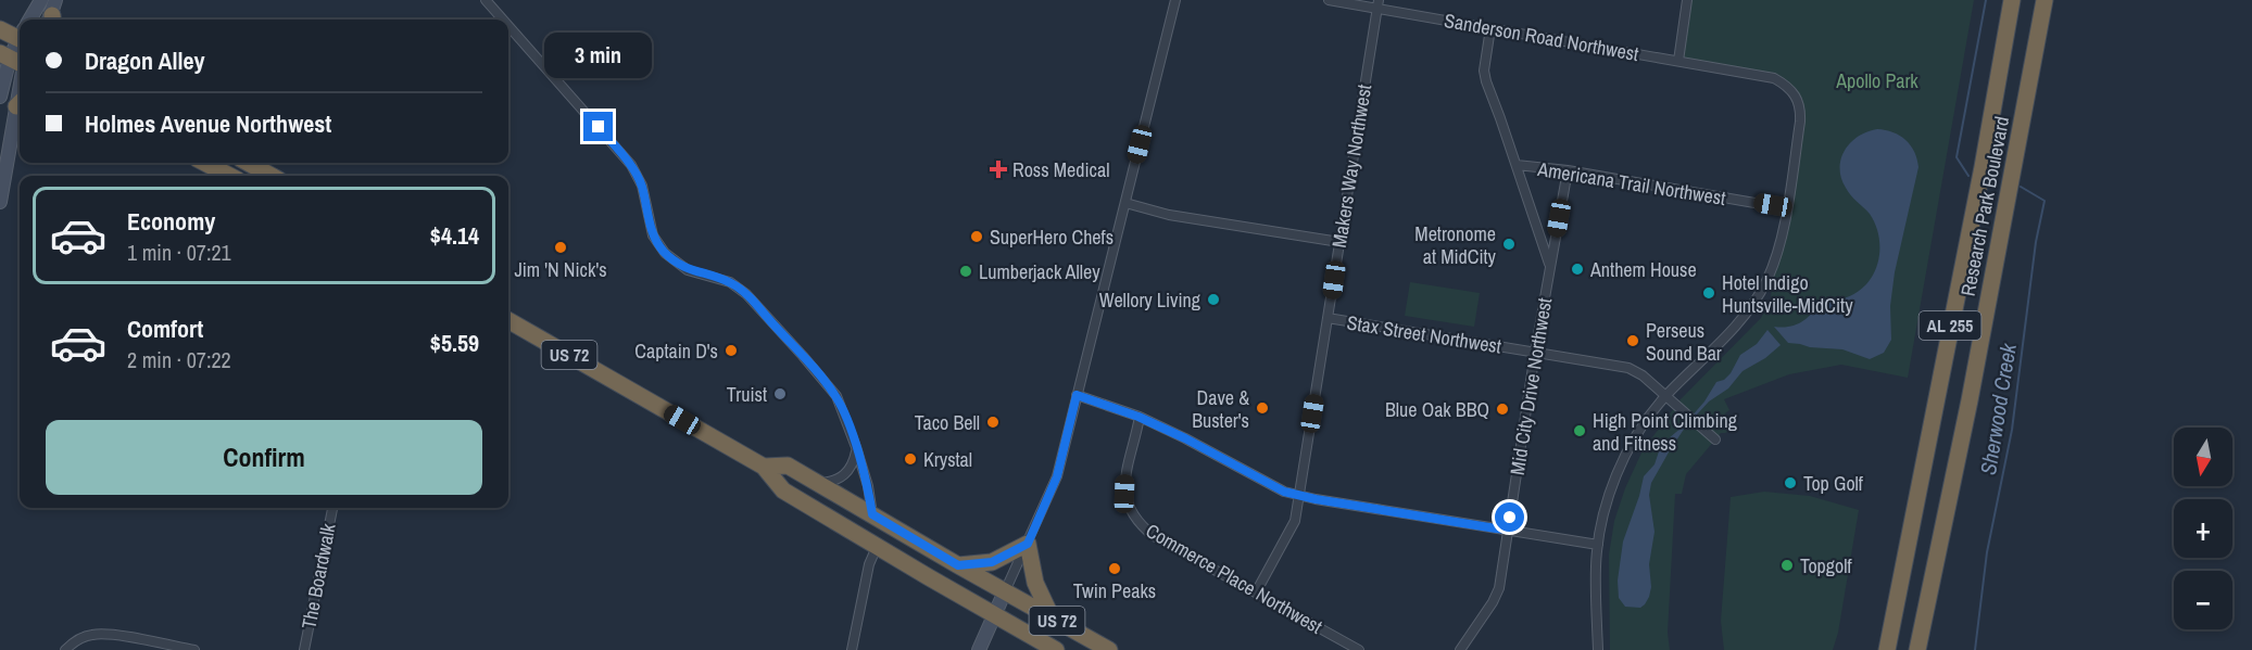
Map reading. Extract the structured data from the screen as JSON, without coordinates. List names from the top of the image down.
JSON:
{
  "streets": {
    "highway": ["Research Park Boulevard", "AL 255", "US 72"],
    "street": [
      "Sanderson Road Northwest",
      "Makers Way Northwest",
      "Americana Trail Northwest",
      "Stax Street Northwest",
      "Mid City Drive Northwest",
      "The Boardwalk",
      "Commerce Place Northwest"
    ]
  },
  "crossings": [
    ["Sanderson Road Northwest", "Makers Way Northwest"],
    ["Sanderson Road Northwest", "Americana Trail Northwest"],
    ["Sanderson Road Northwest", "Stax Street Northwest"],
    ["Sanderson Road Northwest", "Mid City Drive Northwest"],
    ["Makers Way Northwest", "Stax Street Northwest"],
    ["Makers Way Northwest", "Commerce Place Northwest"],
    ["Americana Trail Northwest", "Mid City Drive Northwest"],
    ["Stax Street Northwest", "Mid City Drive Northwest"]
  ],
  "water": ["Sherwood Creek"],
  "parks": ["Apollo Park"],
  "places": {
    "health": ["Ross Medical"],
    "other": [
      "SuperHero Chefs",
      "Metronome at MidCity",
      "Jim 'N Nick's",
      "Anthem House",
      "Lumberjack Alley",
      "Hotel Indigo Huntsville-MidCity",
      "Wellory Living",
      "Perseus Sound Bar",
      "Captain D's",
      "Truist",
      "Dave & Buster's",
      "Blue Oak BBQ",
      "Taco Bell",
      "High Point Climbing and Fitness",
      "Krystal",
      "Top Golf",
      "Topgolf",
      "Twin Peaks"
    ]
  },
  "north": "bottom",
  "page": {
    "banner": ["Dragon Alley", "Holmes Avenue Northwest"],
    "bubble": "3 min",
    "list": [
      {
        "name": "Economy",
        "note": "1 min · 07:21",
        "value": "$4.14"
      },
      {
        "name": "Comfort",
        "note": "2 min · 07:22",
        "value": "$5.59"
      }
    ],
    "buttons": "Confirm",
    "map_buttons": ["+", "−"]
  }
}
